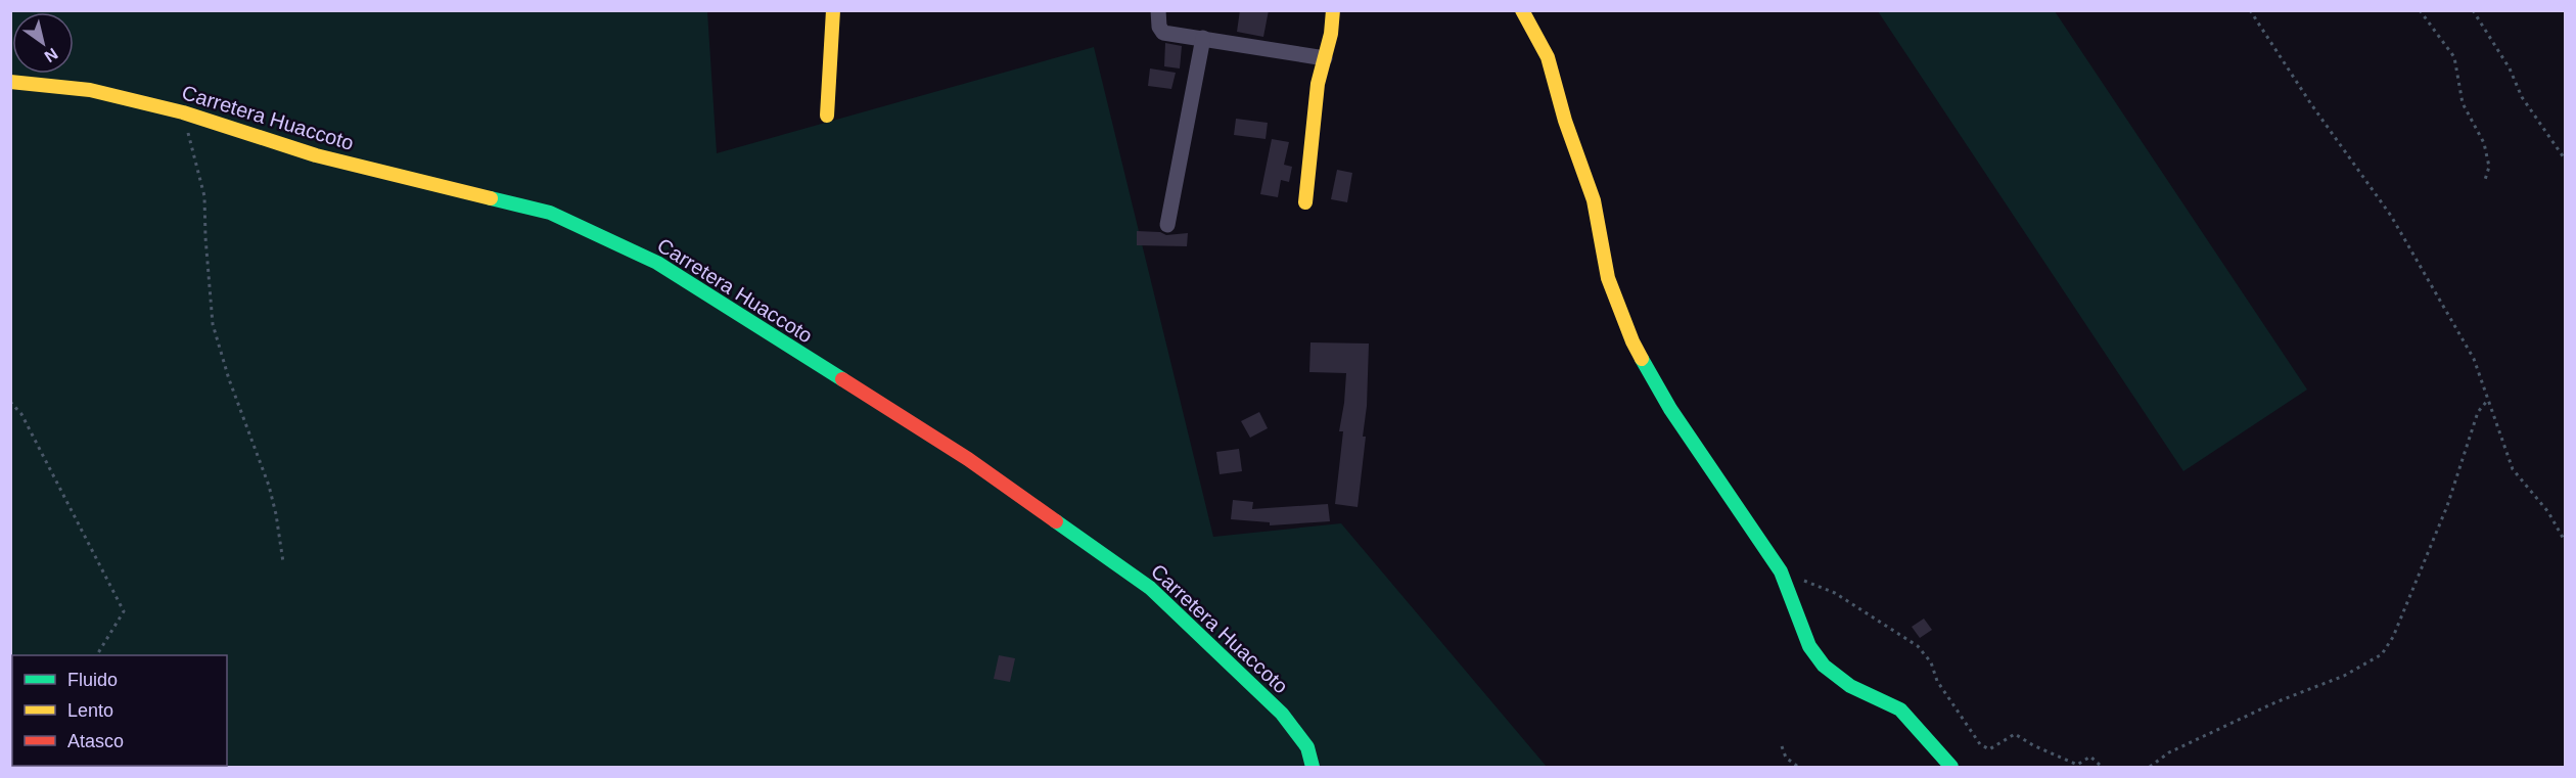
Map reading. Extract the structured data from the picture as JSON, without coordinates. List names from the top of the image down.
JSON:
{
  "streets": {
    "street": ["Carretera Huaccoto"]
  },
  "legend": ["Fluido", "Lento", "Atasco"],
  "north": "bottom right"
}
